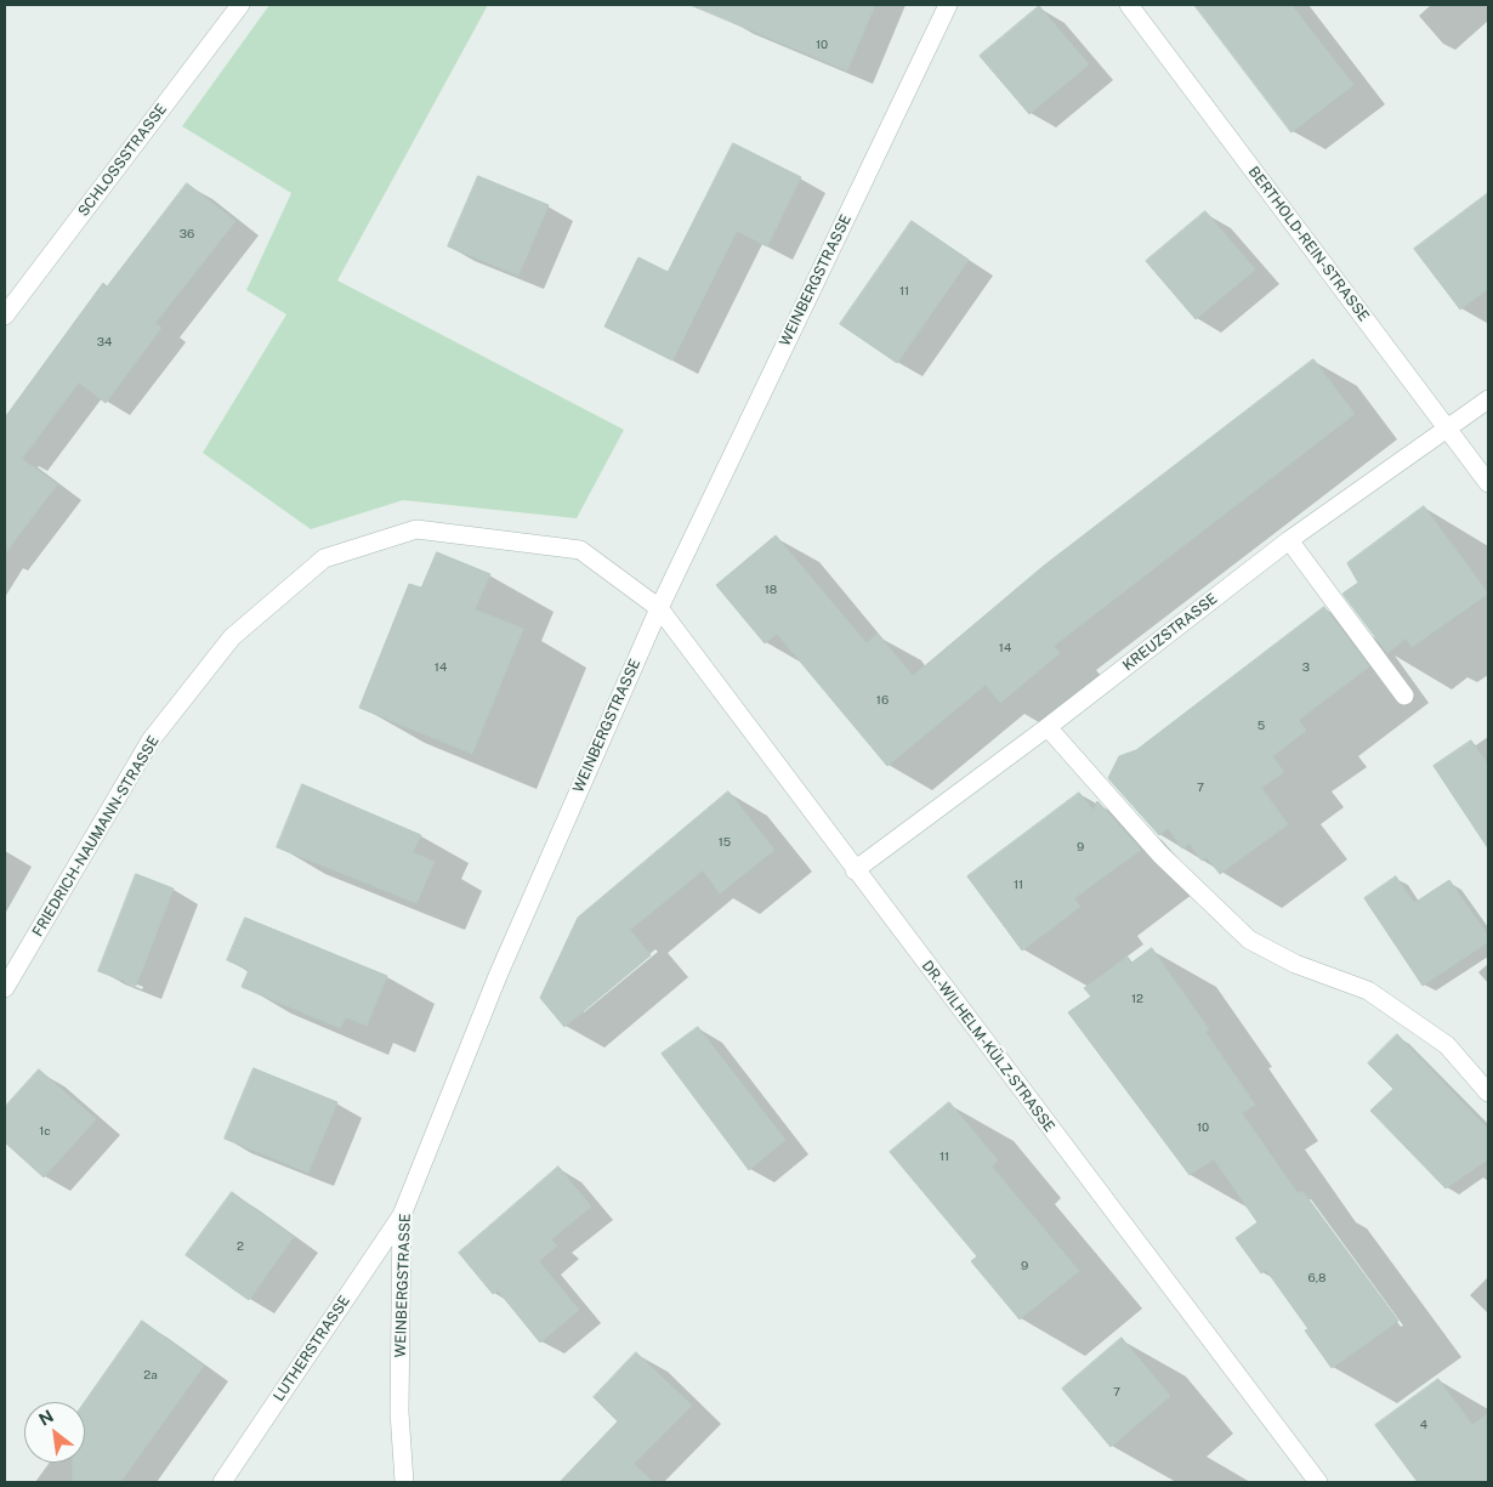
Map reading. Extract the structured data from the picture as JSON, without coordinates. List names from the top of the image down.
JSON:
{
  "streets": {
    "street": [
      "SCHLOSSSTRASSE",
      "BERTHOLD-REIN-STRASSE",
      "WEINBERGSTRASSE",
      "KREUZSTRASSE",
      "FRIEDRICH-NAUMANN-STRASSE",
      "DR.-WILHELM-KÜLZ-STRASSE",
      "LUTHERSTRASSE"
    ]
  },
  "crossings": [
    ["BERTHOLD-REIN-STRASSE", "KREUZSTRASSE"],
    ["WEINBERGSTRASSE", "FRIEDRICH-NAUMANN-STRASSE"],
    ["WEINBERGSTRASSE", "DR.-WILHELM-KÜLZ-STRASSE"],
    ["WEINBERGSTRASSE", "LUTHERSTRASSE"],
    ["KREUZSTRASSE", "DR.-WILHELM-KÜLZ-STRASSE"],
    ["FRIEDRICH-NAUMANN-STRASSE", "DR.-WILHELM-KÜLZ-STRASSE"]
  ],
  "house_numbers": [
    "10",
    "36",
    "11",
    "34",
    "18",
    "14",
    "14",
    "3",
    "16",
    "5",
    "7",
    "15",
    "9",
    "11",
    "12",
    "10",
    "1c",
    "11",
    "2",
    "9",
    "6,8",
    "2a",
    "7",
    "4"
  ],
  "north": "top left"
}
